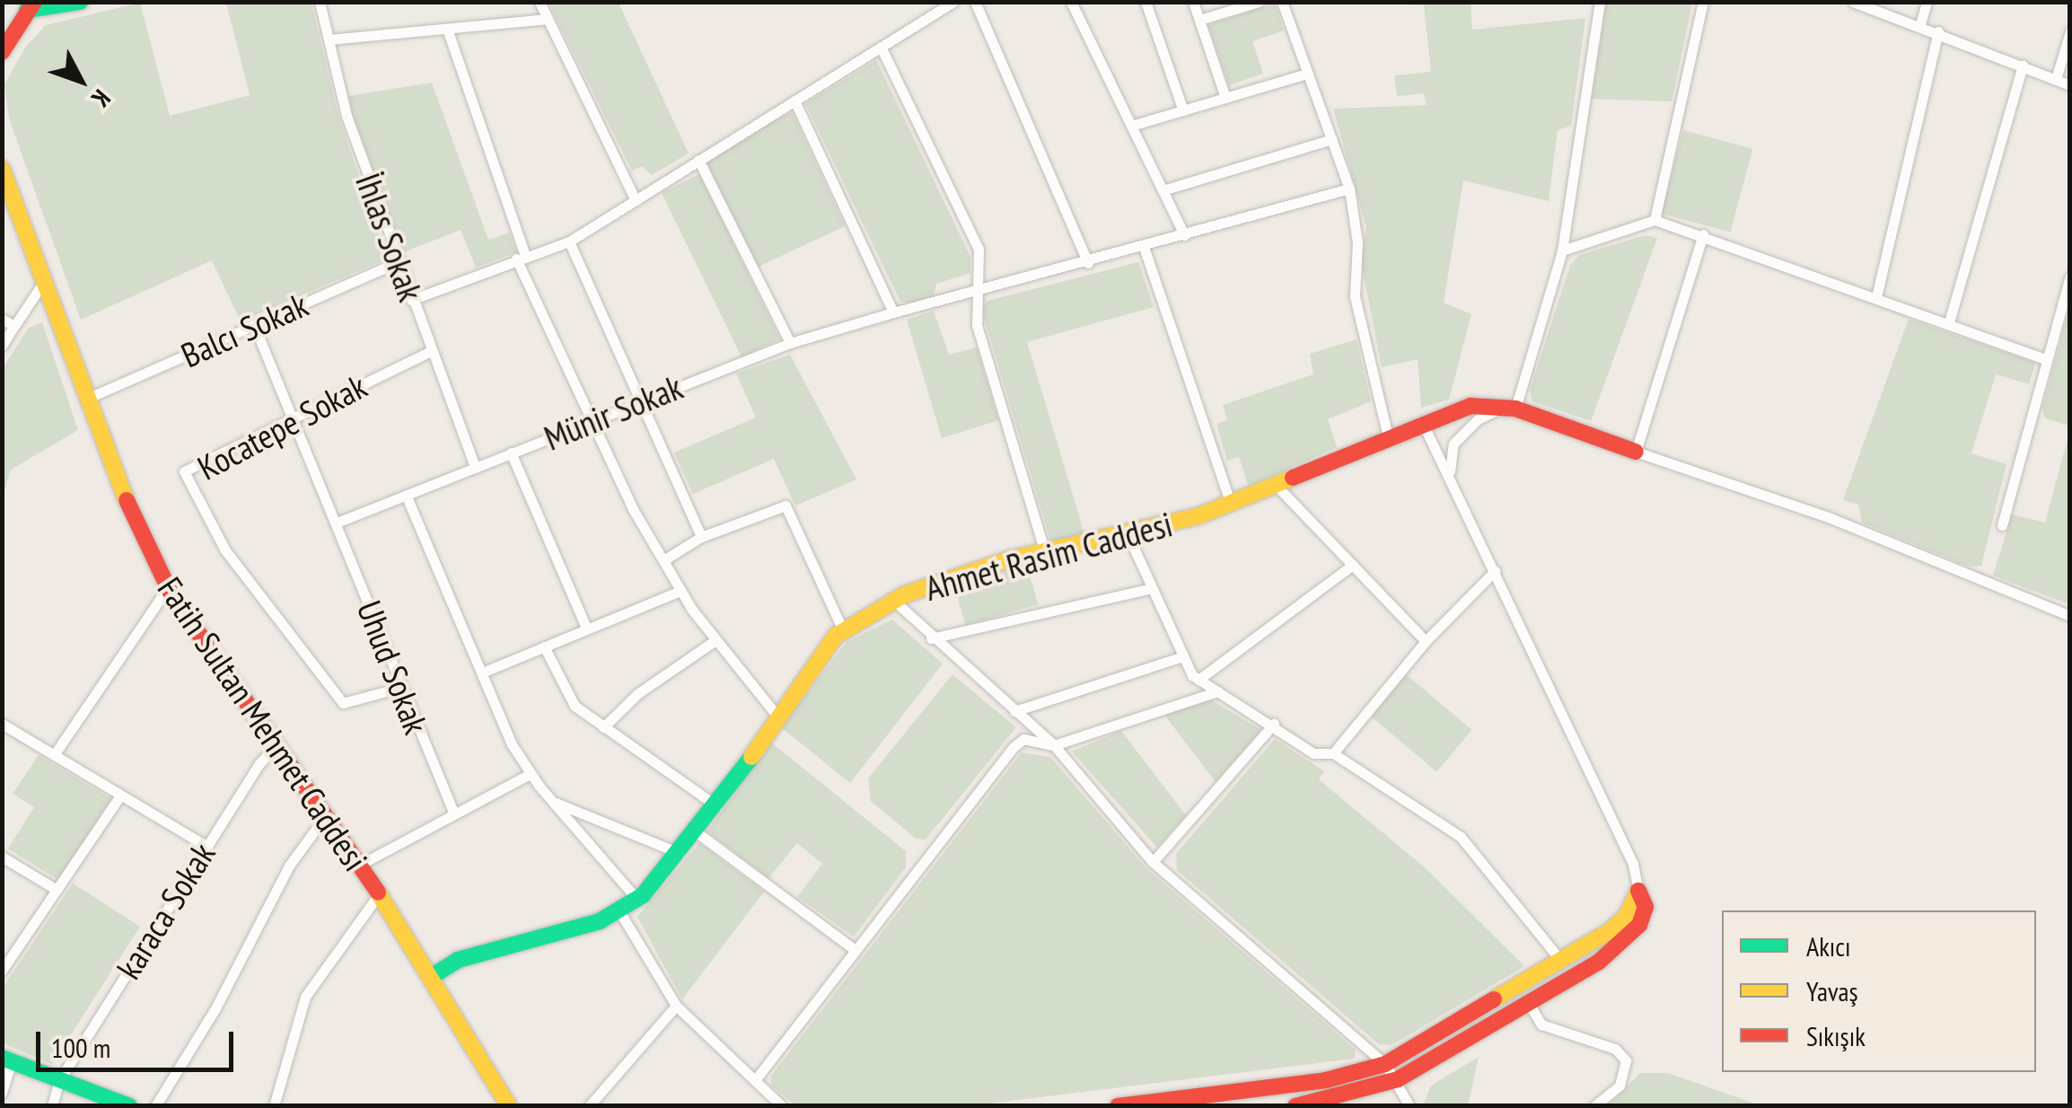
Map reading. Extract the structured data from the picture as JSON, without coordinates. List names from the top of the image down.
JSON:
{
  "streets": {
    "street": [
      "İhlas Sokak",
      "Balcı Sokak",
      "Münir Sokak",
      "Kocatepe Sokak",
      "Ahmet Rasim Caddesi",
      "Uhud Sokak",
      "Fatih Sultan Mehmet Caddesi",
      "karaca Sokak"
    ]
  },
  "crossings": [
    ["İhlas Sokak", "Balcı Sokak"],
    ["İhlas Sokak", "Münir Sokak"],
    ["İhlas Sokak", "Kocatepe Sokak"],
    ["Balcı Sokak", "Fatih Sultan Mehmet Caddesi"],
    ["Münir Sokak", "Uhud Sokak"],
    ["Kocatepe Sokak", "Uhud Sokak"],
    ["Ahmet Rasim Caddesi", "Fatih Sultan Mehmet Caddesi"],
    ["Fatih Sultan Mehmet Caddesi", "karaca Sokak"]
  ],
  "legend": ["Akıcı", "Yavaş", "Sıkışık"],
  "scale_bar": "100 m",
  "north": "bottom right"
}
